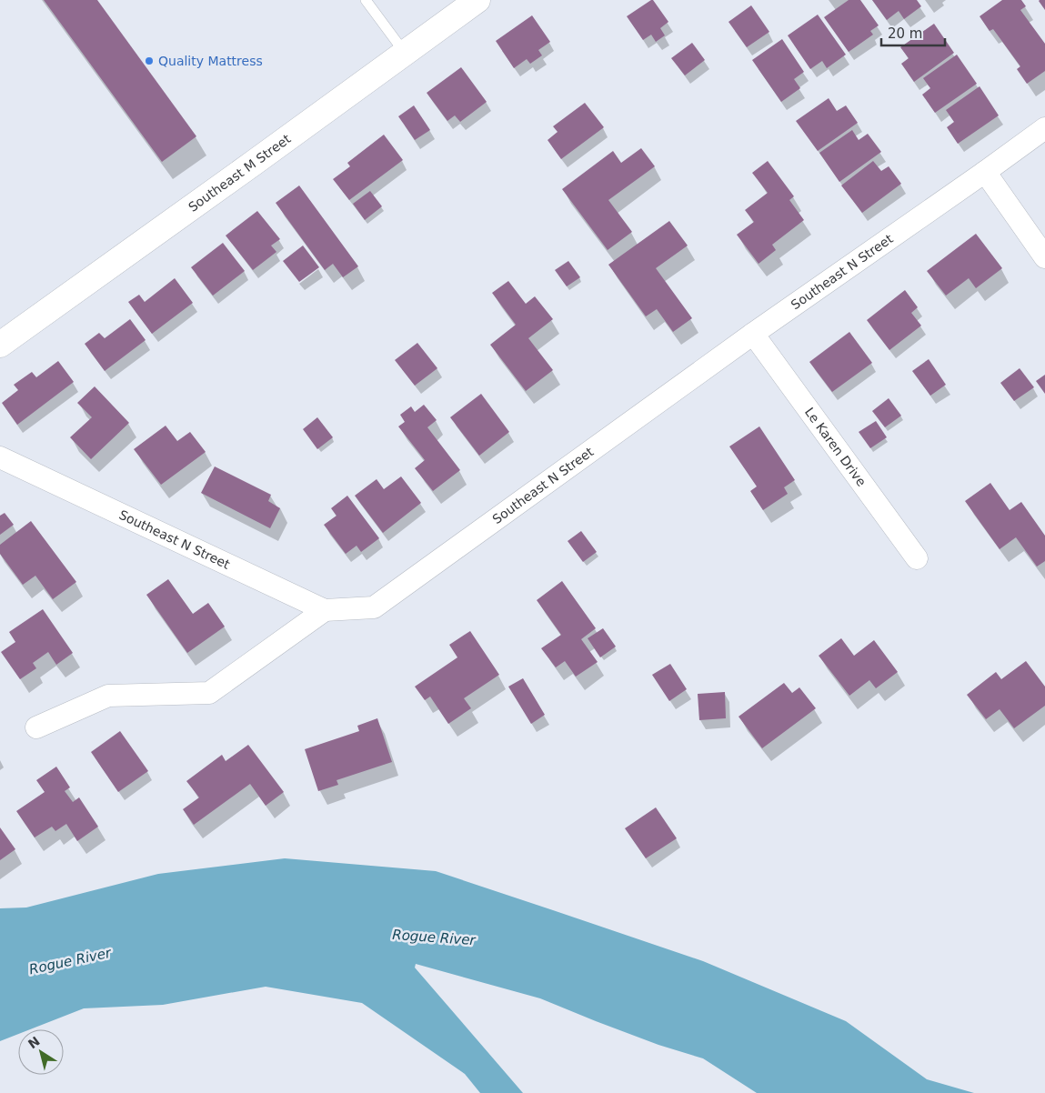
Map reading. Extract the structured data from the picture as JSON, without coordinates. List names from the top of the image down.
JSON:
{
  "streets": {
    "street": ["Southeast M Street", "Southeast N Street", "Le Karen Drive"]
  },
  "crossings": [
    ["Southeast N Street", "Le Karen Drive"]
  ],
  "water": ["Rogue River"],
  "places": ["Quality Mattress"],
  "scale_bar": "20 m",
  "north": "top left"
}
